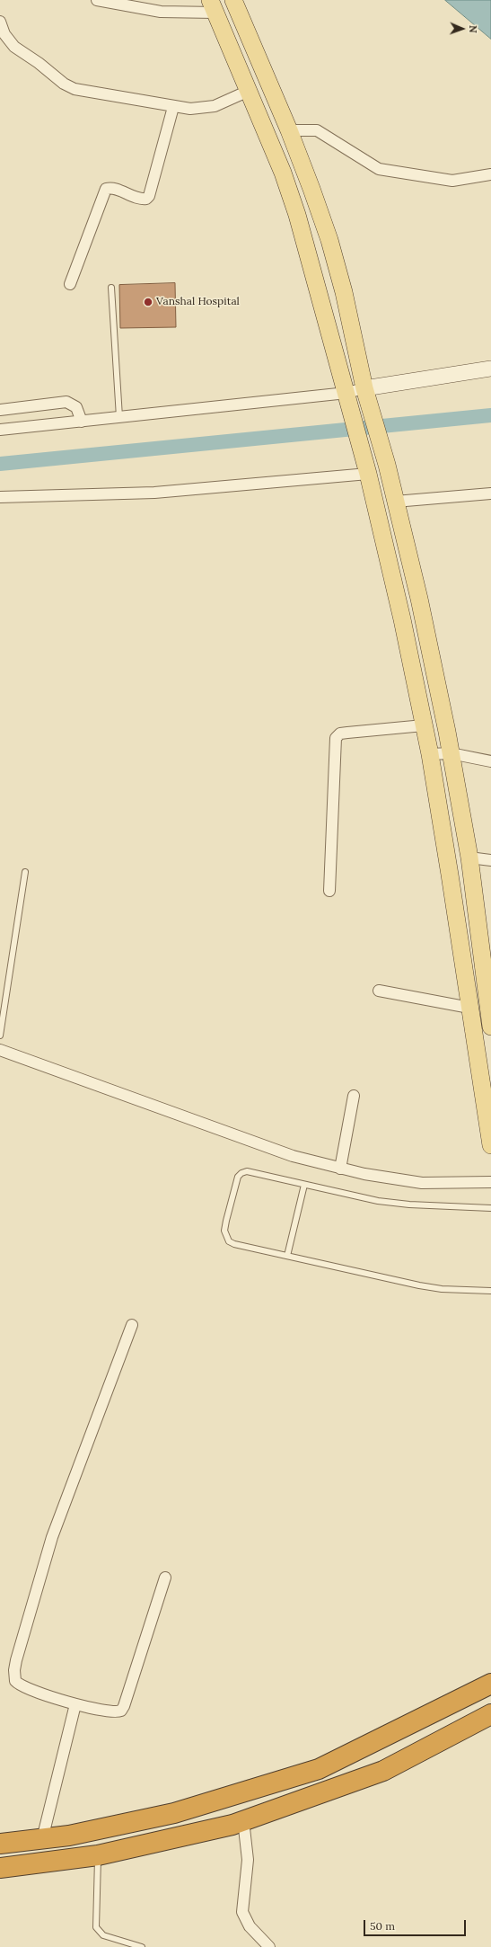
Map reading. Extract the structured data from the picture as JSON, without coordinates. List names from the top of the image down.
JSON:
{
  "places": ["Vanshal Hospital"],
  "scale_bar": "50 m",
  "north": "right"
}
